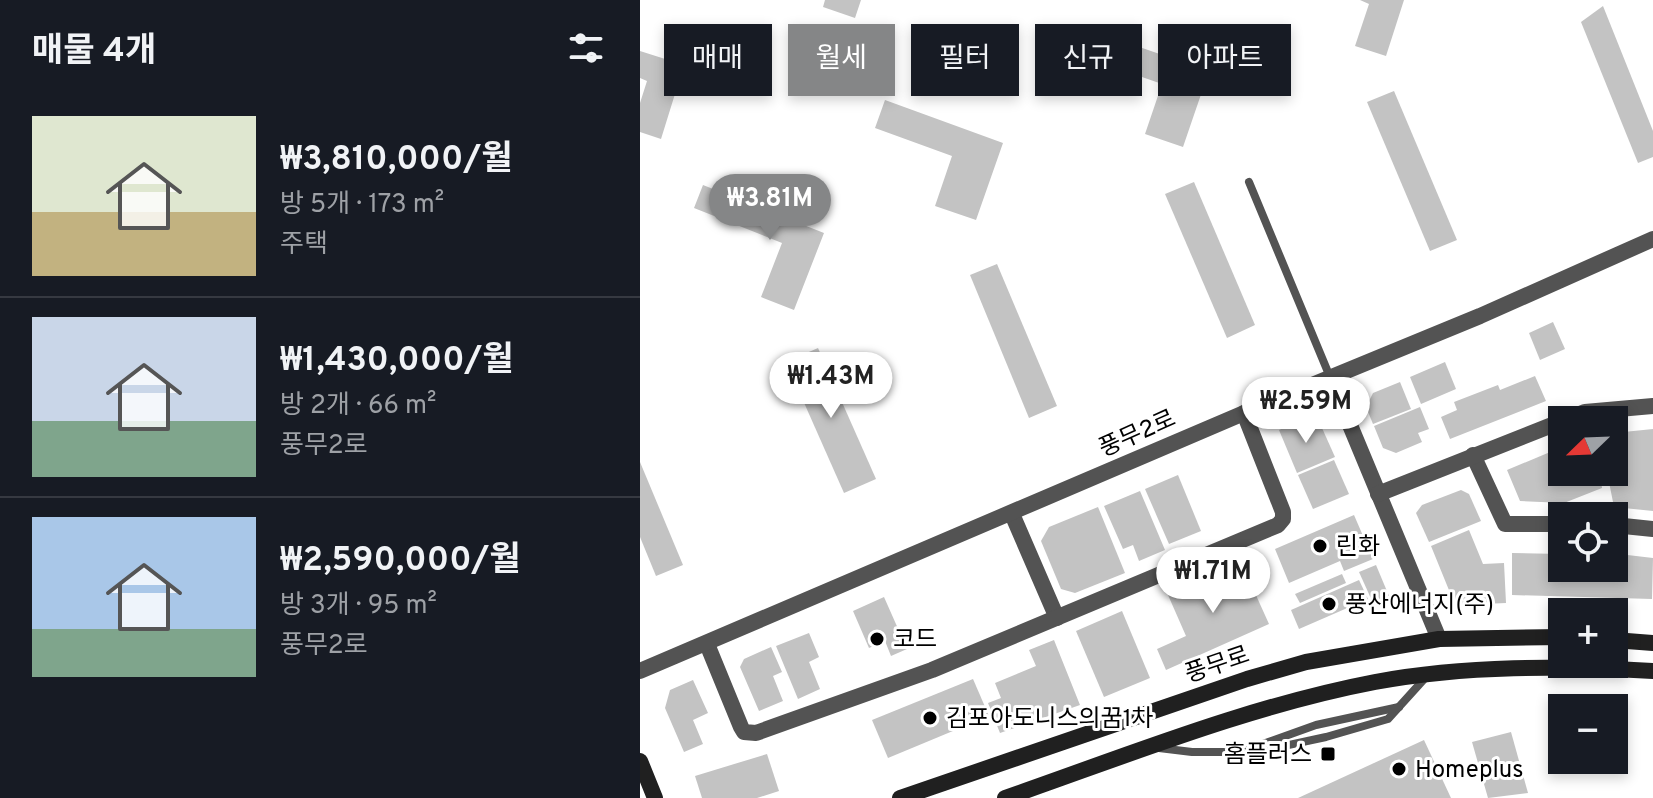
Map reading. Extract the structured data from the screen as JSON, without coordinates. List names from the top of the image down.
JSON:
{
  "streets": {
    "street": ["풍무2로", "풍무로"]
  },
  "places": {
    "other": [
      "린화",
      "풍산에너지(주)",
      "코드",
      "김포아도니스의꿈1차",
      "Homeplus"
    ],
    "transit": ["홈플러스"]
  },
  "north": "bottom left",
  "page": {
    "heading": "매물 4개",
    "chip": [
      "매매",
      "월세",
      "필터",
      "신규",
      "아파트"
    ],
    "list": [
      {
        "name": "₩3,810,000/월",
        "note": "방 5개 · 173 m² · 주택"
      },
      {
        "name": "₩1,430,000/월",
        "note": "방 2개 · 66 m² · 풍무2로"
      },
      {
        "name": "₩2,590,000/월",
        "note": "방 3개 · 95 m² · 풍무2로"
      }
    ],
    "price": [
      "₩3.81M",
      "₩1.43M",
      "₩2.59M",
      "₩1.71M"
    ],
    "map_buttons": ["+", "−"]
  }
}
